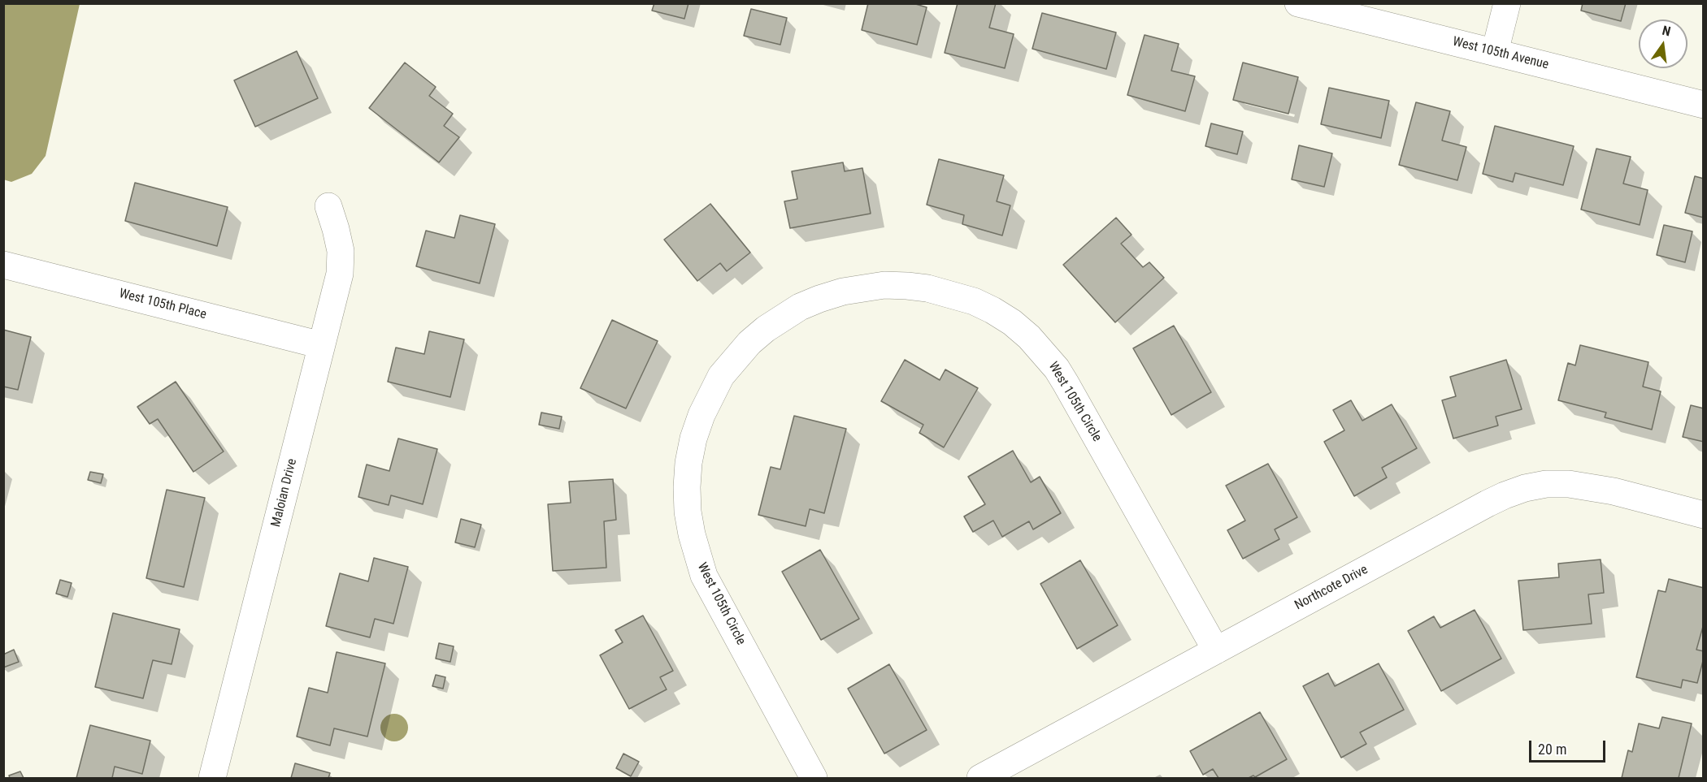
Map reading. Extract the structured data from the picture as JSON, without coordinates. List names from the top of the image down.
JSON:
{
  "streets": {
    "street": [
      "West 105th Avenue",
      "West 105th Place",
      "West 105th Circle",
      "Maloian Drive",
      "Northcote Drive"
    ]
  },
  "crossings": [
    ["West 105th Place", "Maloian Drive"],
    ["West 105th Circle", "Northcote Drive"]
  ],
  "scale_bar": "20 m",
  "north": "top"
}
